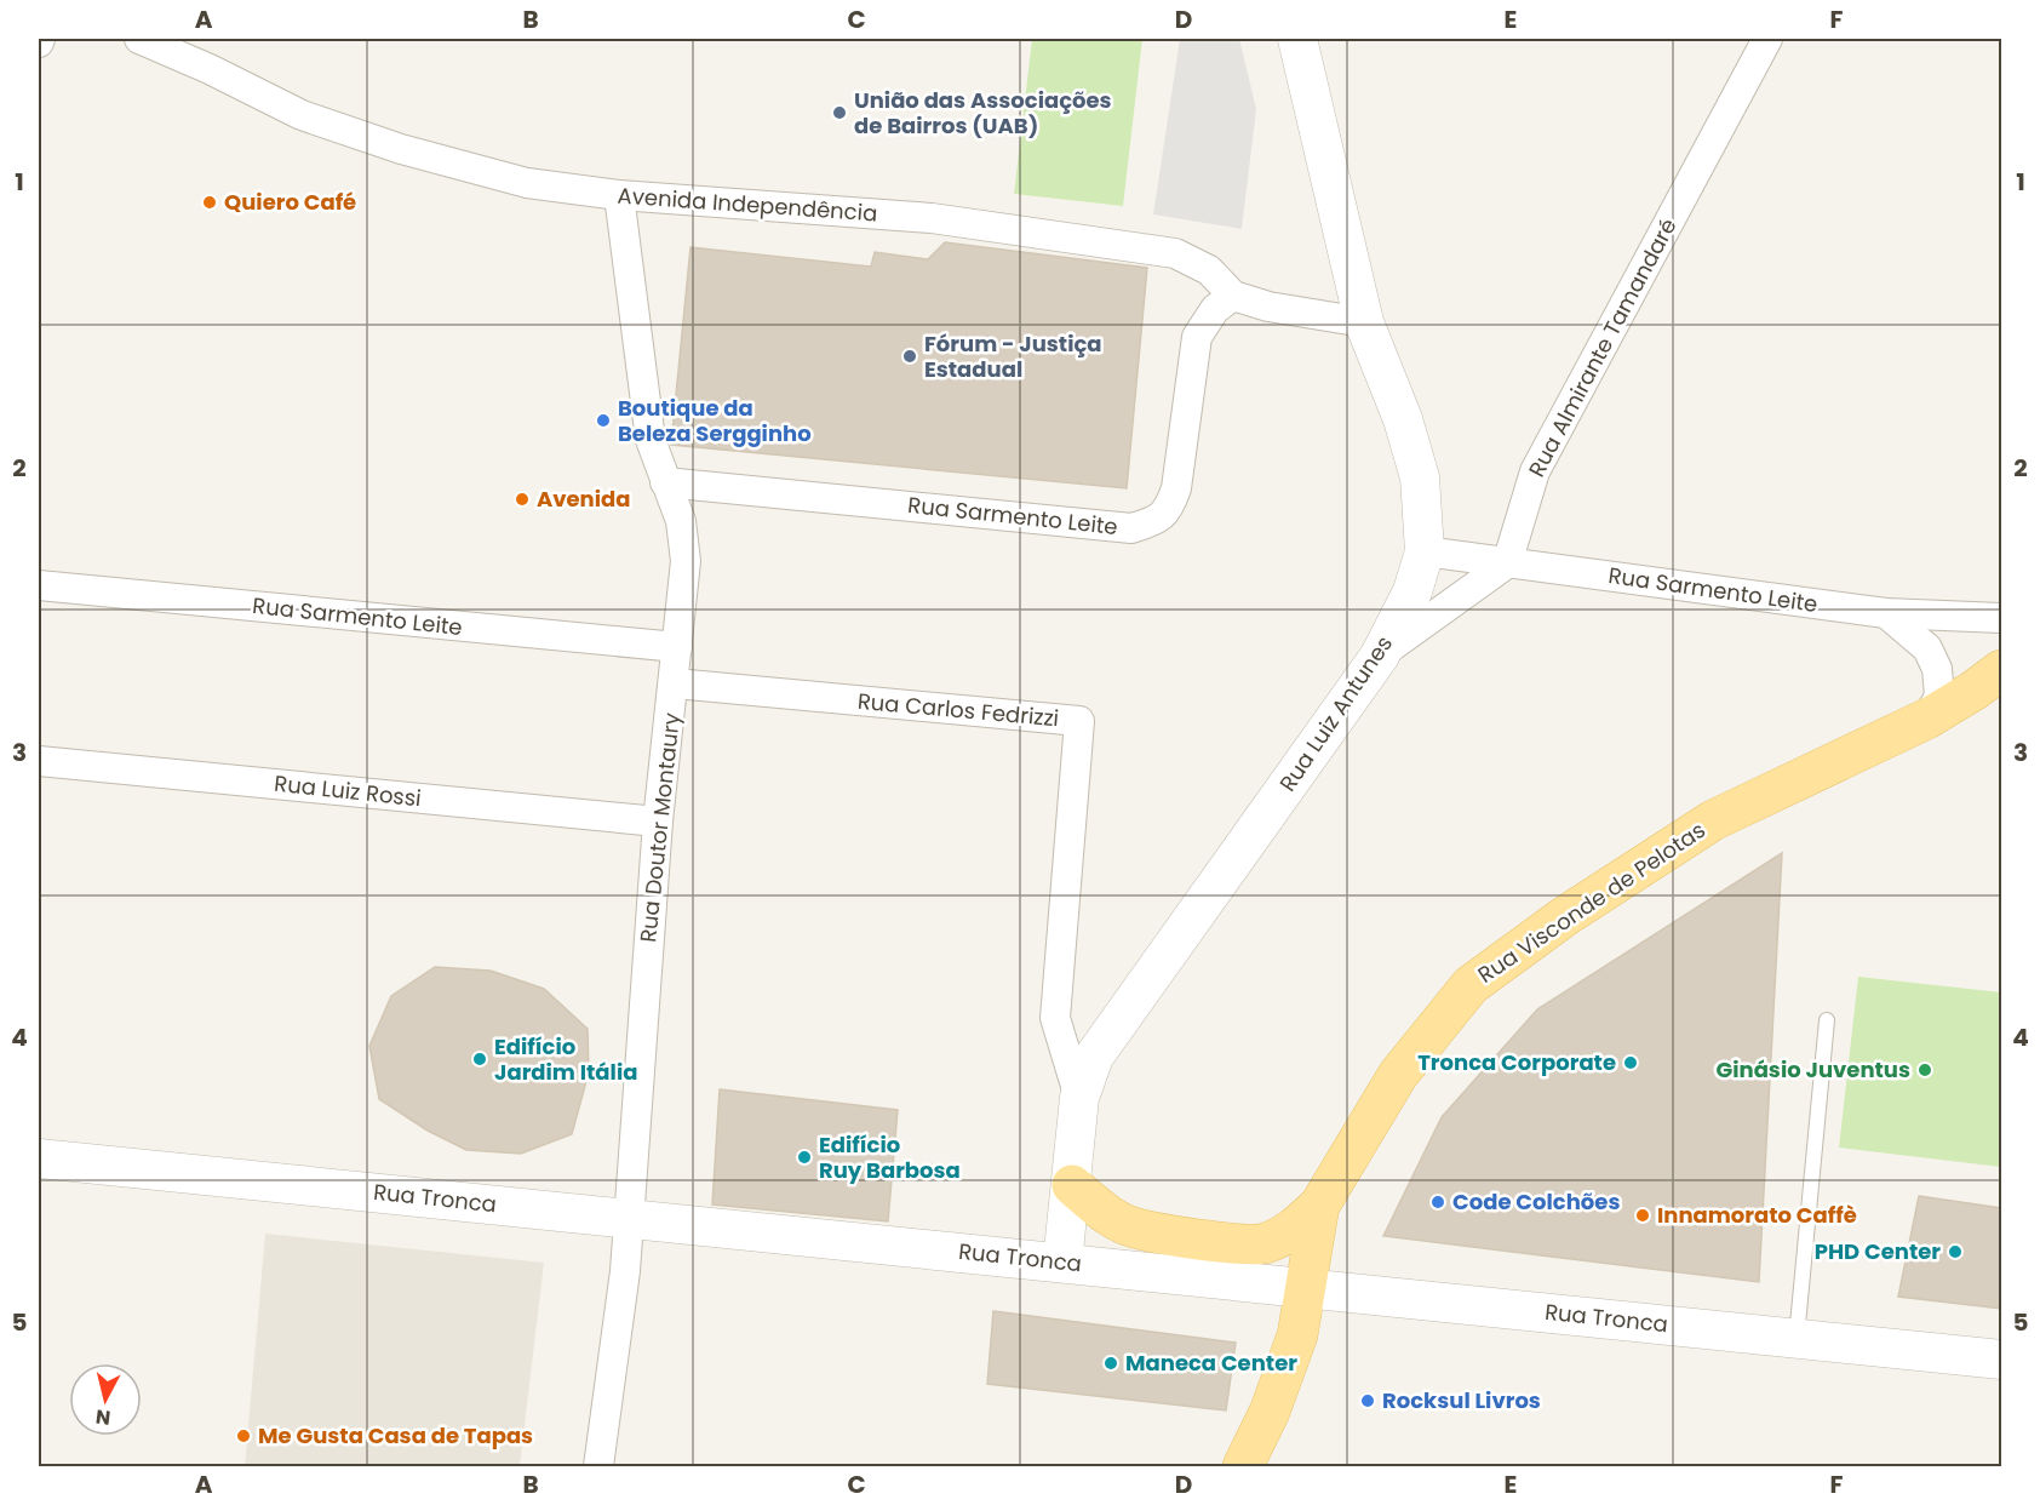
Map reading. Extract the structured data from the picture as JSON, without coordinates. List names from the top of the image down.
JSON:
{
  "streets": {
    "main road": ["Rua Visconde de Pelotas"],
    "street": [
      "Avenida Independência",
      "Rua Almirante Tamandaré",
      "Rua Sarmento Leite",
      "Rua Carlos Fedrizzi",
      "Rua Luiz Antunes",
      "Rua Luiz Rossi",
      "Rua Doutor Montaury",
      "Rua Tronca"
    ]
  },
  "crossings": [
    ["Avenida Independência", "Rua Sarmento Leite"],
    ["Avenida Independência", "Rua Luiz Antunes"],
    ["Avenida Independência", "Rua Doutor Montaury"],
    ["Rua Almirante Tamandaré", "Rua Sarmento Leite"],
    ["Rua Sarmento Leite", "Rua Luiz Antunes"],
    ["Rua Sarmento Leite", "Rua Doutor Montaury"],
    ["Rua Carlos Fedrizzi", "Rua Luiz Antunes"],
    ["Rua Carlos Fedrizzi", "Rua Doutor Montaury"],
    ["Rua Luiz Antunes", "Rua Tronca"],
    ["Rua Luiz Rossi", "Rua Doutor Montaury"],
    ["Rua Doutor Montaury", "Rua Tronca"],
    ["Rua Visconde de Pelotas", "Rua Tronca"]
  ],
  "places": [
    "União das Associações de Bairros (UAB)",
    "Quiero Café",
    "Fórum - Justiça Estadual",
    "Boutique da Beleza Sergginho",
    "Avenida",
    "Edifício Jardim Itália",
    "Tronca Corporate",
    "Ginásio Juventus",
    "Edifício Ruy Barbosa",
    "Code Colchões",
    "Innamorato Caffè",
    "PHD Center",
    "Maneca Center",
    "Rocksul Livros",
    "Me Gusta Casa de Tapas"
  ],
  "north": "bottom",
  "grid": {
    "columns": [
      "A",
      "B",
      "C",
      "D",
      "E",
      "F"
    ],
    "rows": [
      "1",
      "2",
      "3",
      "4",
      "5"
    ]
  }
}
